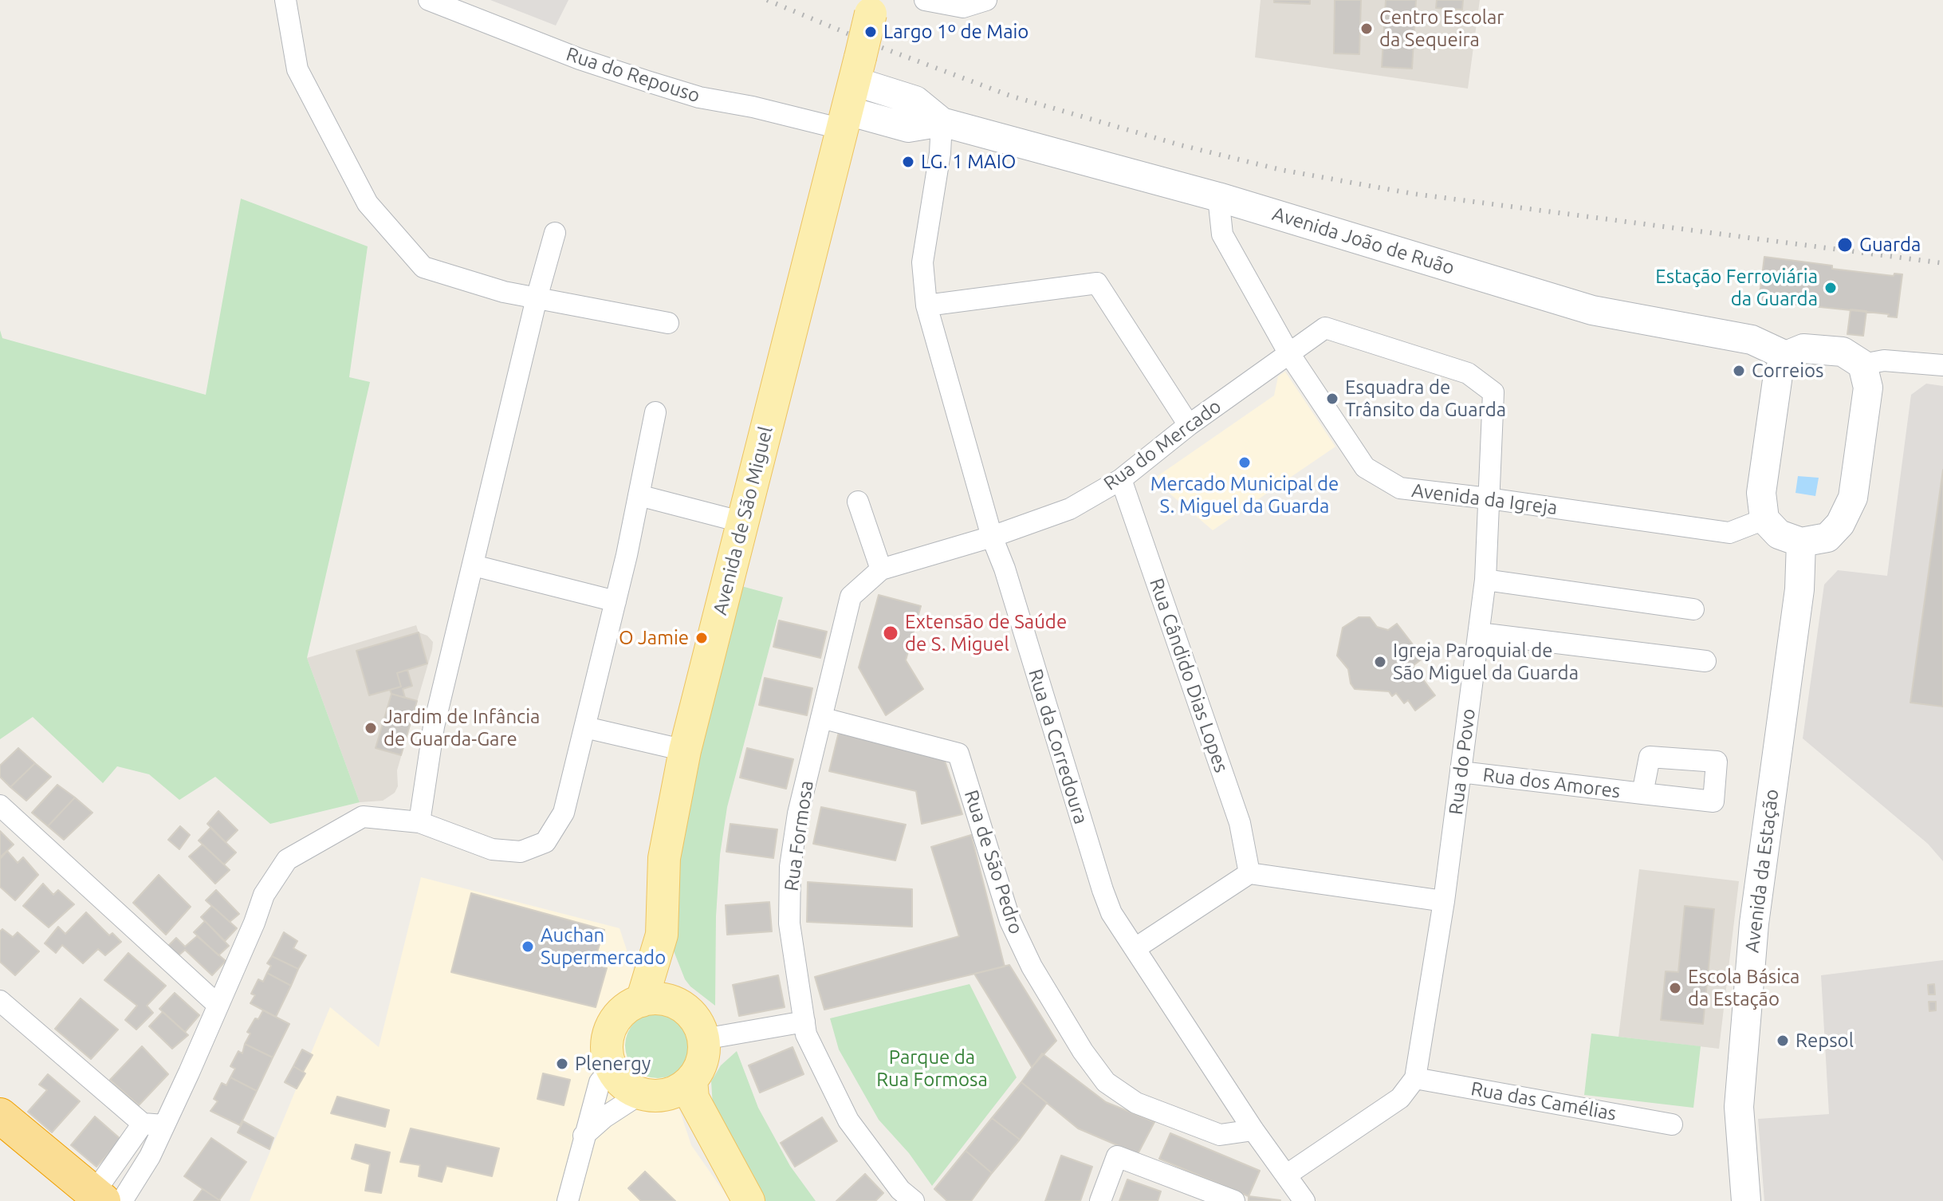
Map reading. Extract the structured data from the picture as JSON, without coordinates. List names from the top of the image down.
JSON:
{
  "streets": {
    "main road": ["Avenida João de Ruão", "Avenida de São Miguel", "Avenida da Estação"],
    "street": [
      "Rua do Repouso",
      "Rua do Mercado",
      "Avenida da Igreja",
      "Rua Cândido Dias Lopes",
      "Rua da Corredoura",
      "Rua do Povo",
      "Rua dos Amores",
      "Rua Formosa",
      "Rua de São Pedro",
      "Rua das Camélias"
    ]
  },
  "crossings": [
    ["Rua do Repouso", "Avenida de São Miguel"],
    ["Avenida João de Ruão", "Avenida da Igreja"],
    ["Avenida João de Ruão", "Rua da Corredoura"],
    ["Rua do Mercado", "Avenida da Igreja"],
    ["Rua do Mercado", "Rua Cândido Dias Lopes"],
    ["Rua do Mercado", "Rua da Corredoura"],
    ["Rua do Mercado", "Rua do Povo"],
    ["Rua do Mercado", "Rua Formosa"],
    ["Avenida da Igreja", "Rua do Povo"],
    ["Rua da Corredoura", "Rua Formosa"],
    ["Rua da Corredoura", "Rua de São Pedro"],
    ["Rua do Povo", "Rua dos Amores"],
    ["Rua do Povo", "Rua das Camélias"],
    ["Rua Formosa", "Rua de São Pedro"]
  ],
  "parks": ["Parque da Rua Formosa"],
  "places": [
    "Centro Escolar da Sequeira",
    "Largo 1º de Maio",
    "LG. 1 MAIO",
    "Guarda",
    "Estação Ferroviária da Guarda",
    "Correios",
    "Esquadra de Trânsito da Guarda",
    "Mercado Municipal de S. Miguel da Guarda",
    "Extensão de Saúde de S. Miguel",
    "O Jamie",
    "Igreja Paroquial de São Miguel da Guarda",
    "Jardim de Infância de Guarda-Gare",
    "Auchan Supermercado",
    "Escola Básica da Estação",
    "Repsol",
    "Plenergy"
  ]
}
